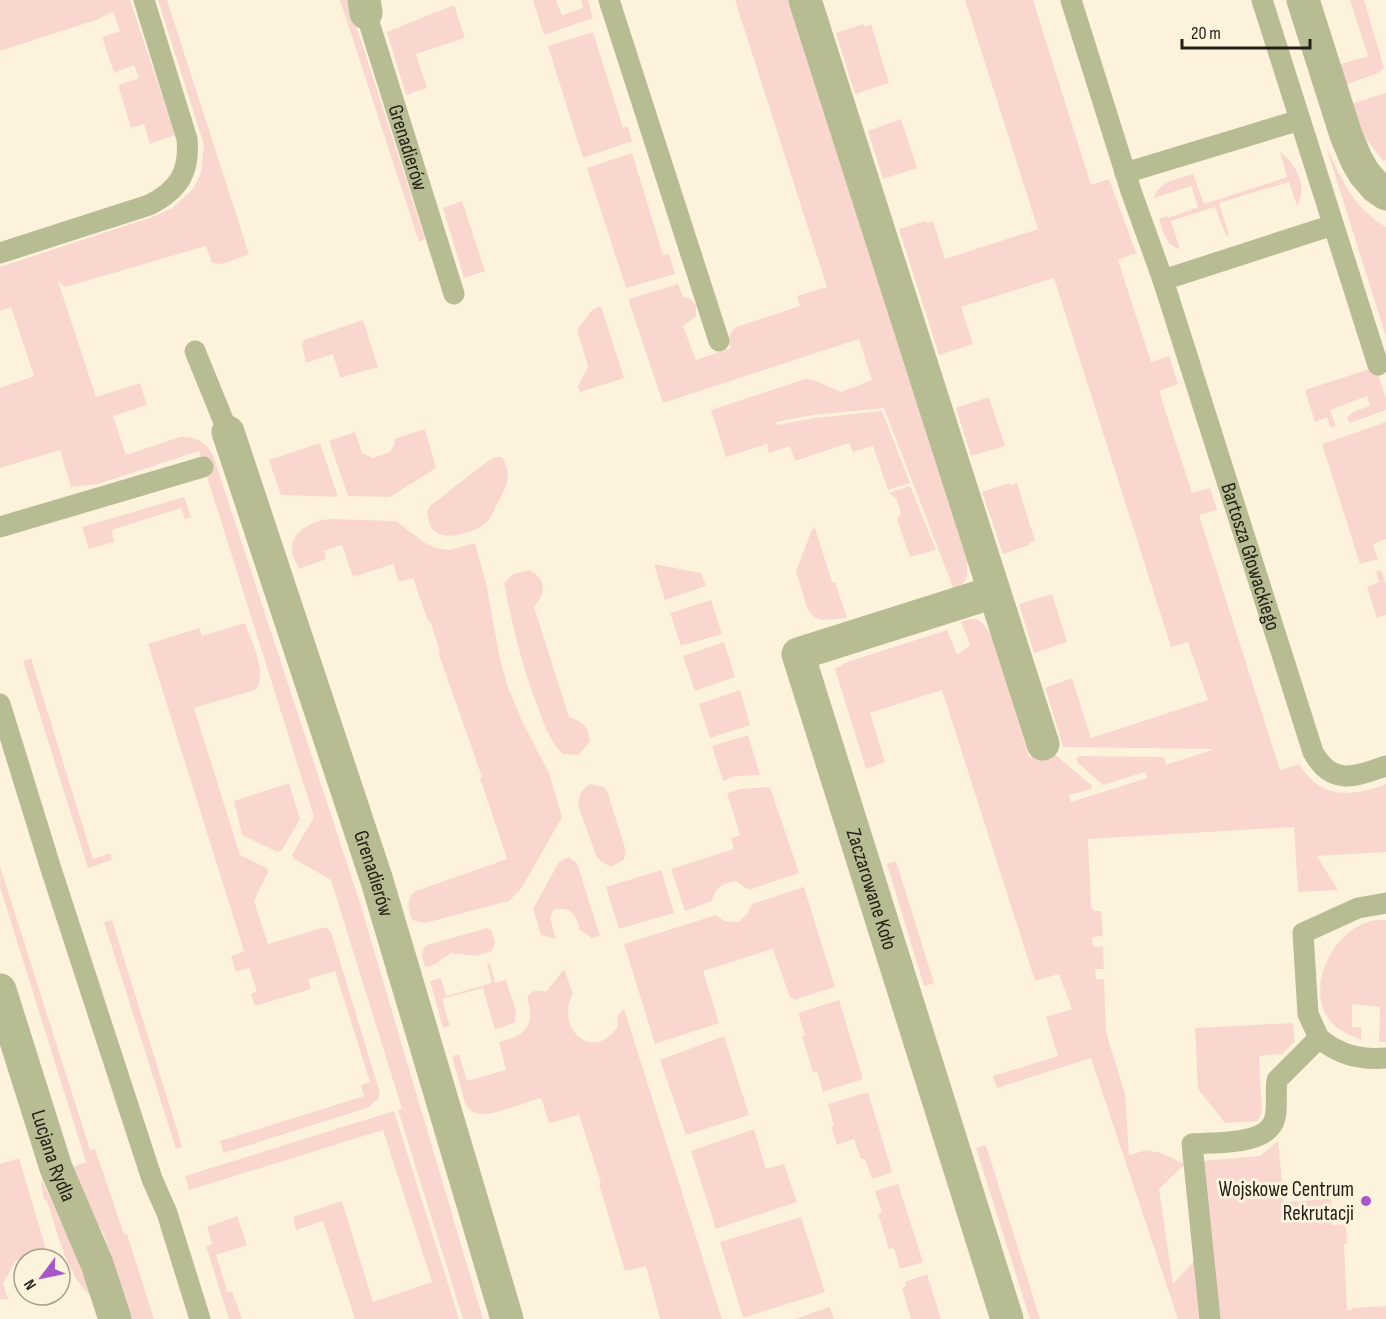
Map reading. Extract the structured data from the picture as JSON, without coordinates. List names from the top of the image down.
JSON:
{
  "streets": {
    "street": ["Grenadierów", "Zaczarowane Koło", "Lucjana Rydla"],
    "lane": ["Bartosza Głowackiego"]
  },
  "places": ["Wojskowe Centrum Rekrutacji"],
  "scale_bar": "20 m",
  "north": "bottom left"
}
